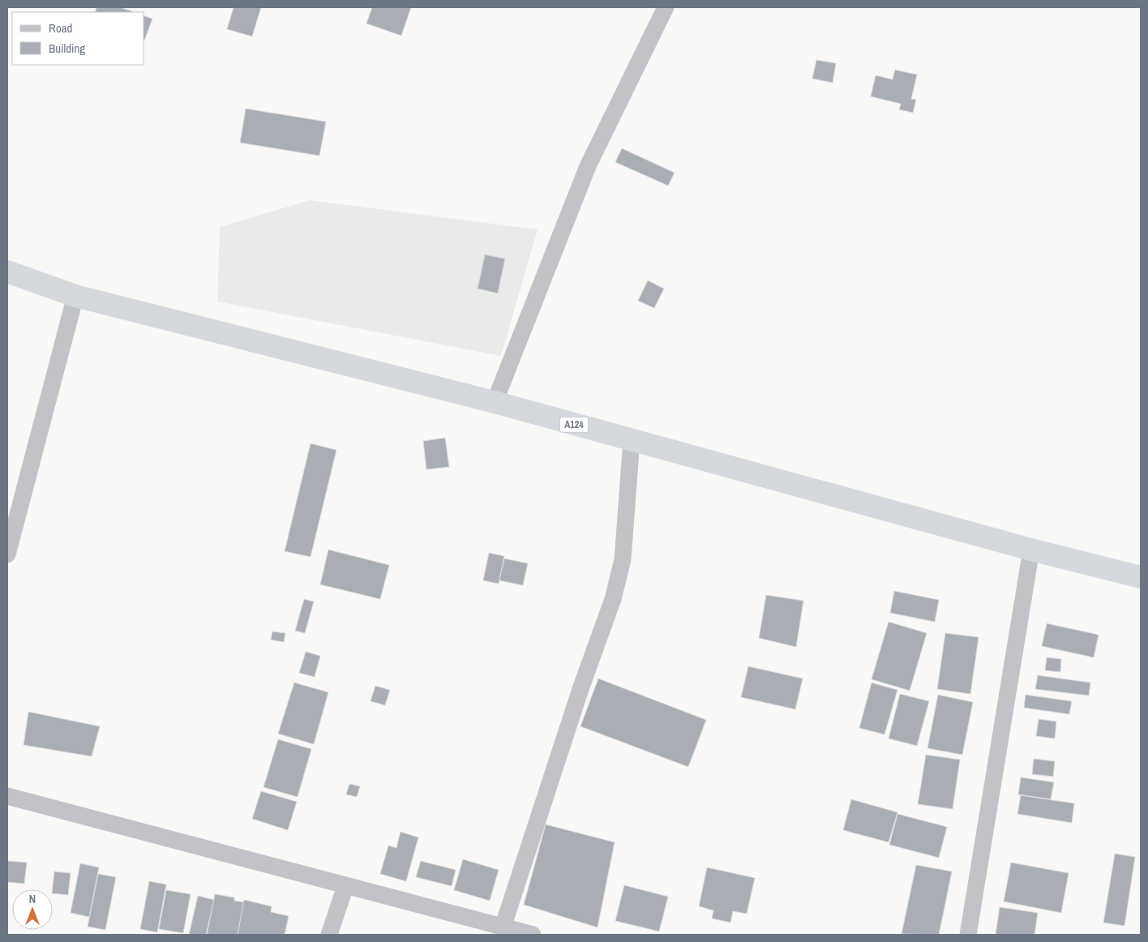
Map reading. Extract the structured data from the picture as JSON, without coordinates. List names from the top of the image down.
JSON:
{
  "streets": {
    "highway": ["A124"]
  },
  "legend": ["Road", "Building"],
  "north": "top"
}
